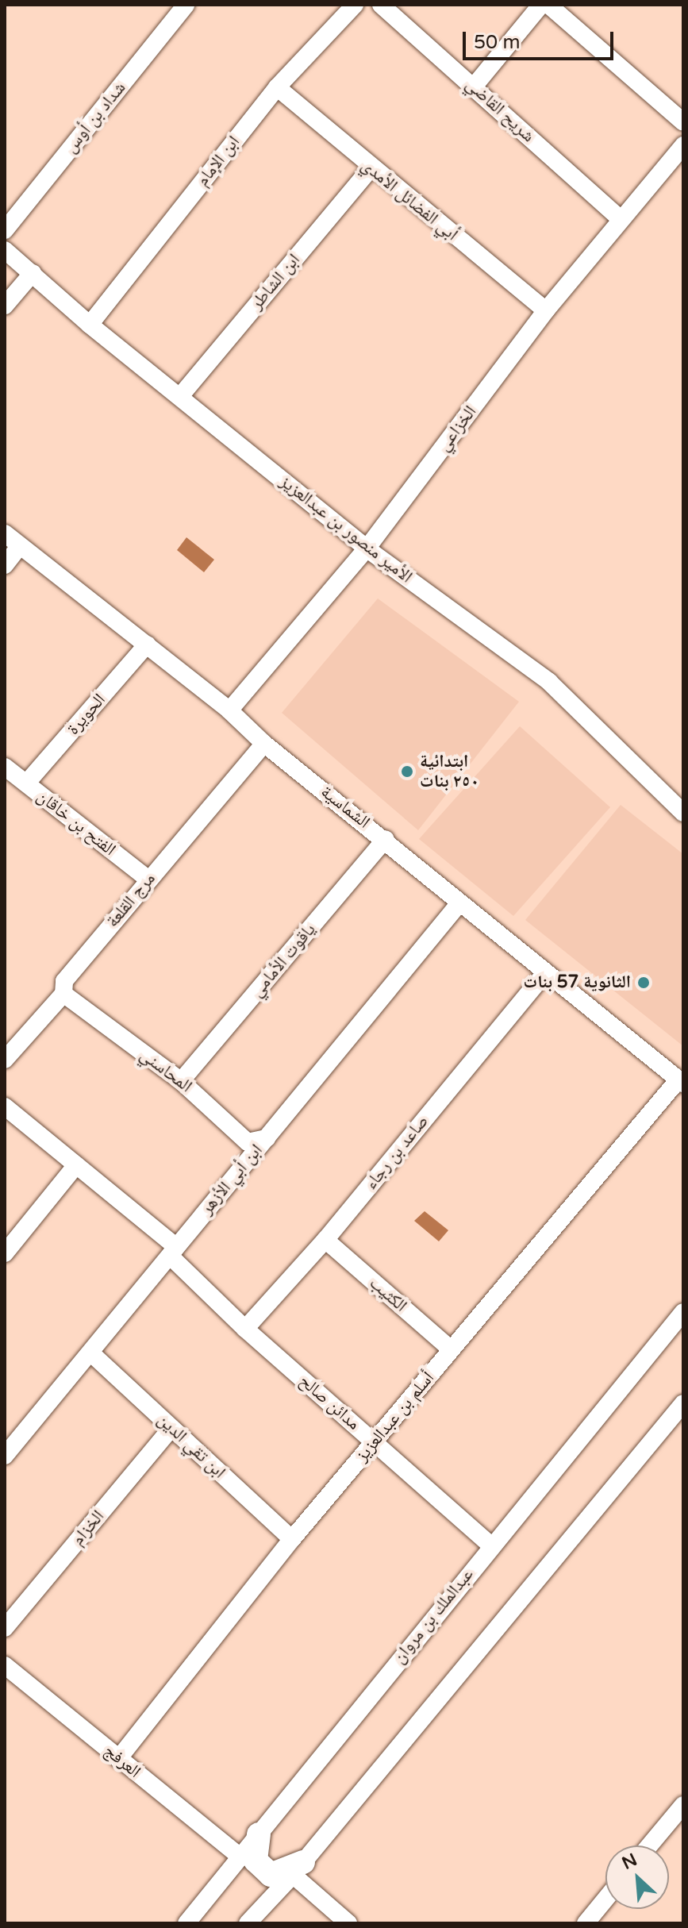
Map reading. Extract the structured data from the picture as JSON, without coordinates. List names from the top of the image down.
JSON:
{
  "streets": {
    "street": [
      "شريح القاضي",
      "شداد بن أوس",
      "ابن الإمام",
      "أبي الفضائل الأمدي",
      "ابن الشاطر",
      "الخزاعي",
      "الأمير منصور بن عبدالعزيز",
      "الحويرة",
      "الشماسية",
      "الفتح بن خاقان",
      "مرج القلعة",
      "ياقوت الأمامي",
      "المحاسني",
      "صاعد بن رجاء",
      "ابن أبي الأزهر",
      "الكثيب",
      "مدائن صالح",
      "أسلم بن عبدالعزيز",
      "ابن تقي الدين",
      "الخزام",
      "عبدالملك بن مروان",
      "العرفج"
    ]
  },
  "crossings": [
    ["شريح القاضي", "الخزاعي"],
    ["ابن الإمام", "أبي الفضائل الأمدي"],
    ["ابن الإمام", "الأمير منصور بن عبدالعزيز"],
    ["أبي الفضائل الأمدي", "ابن الشاطر"],
    ["أبي الفضائل الأمدي", "الخزاعي"],
    ["ابن الشاطر", "الأمير منصور بن عبدالعزيز"],
    ["الخزاعي", "الأمير منصور بن عبدالعزيز"],
    ["الخزاعي", "الشماسية"],
    ["الحويرة", "الشماسية"],
    ["الحويرة", "الفتح بن خاقان"],
    ["الشماسية", "مرج القلعة"],
    ["الشماسية", "ياقوت الأمامي"],
    ["الشماسية", "صاعد بن رجاء"],
    ["الشماسية", "ابن أبي الأزهر"],
    ["الشماسية", "أسلم بن عبدالعزيز"],
    ["الفتح بن خاقان", "مرج القلعة"],
    ["مرج القلعة", "المحاسني"],
    ["ياقوت الأمامي", "المحاسني"],
    ["المحاسني", "ابن أبي الأزهر"],
    ["صاعد بن رجاء", "الكثيب"],
    ["صاعد بن رجاء", "مدائن صالح"],
    ["ابن أبي الأزهر", "مدائن صالح"],
    ["ابن أبي الأزهر", "ابن تقي الدين"],
    ["الكثيب", "أسلم بن عبدالعزيز"],
    ["مدائن صالح", "أسلم بن عبدالعزيز"],
    ["مدائن صالح", "عبدالملك بن مروان"],
    ["أسلم بن عبدالعزيز", "ابن تقي الدين"],
    ["أسلم بن عبدالعزيز", "العرفج"],
    ["ابن تقي الدين", "الخزام"],
    ["عبدالملك بن مروان", "العرفج"]
  ],
  "places": ["ابتدائية ٢٥٠ بنات", "الثانوية 57 بنات"],
  "scale_bar": "50 m",
  "north": "top left"
}
